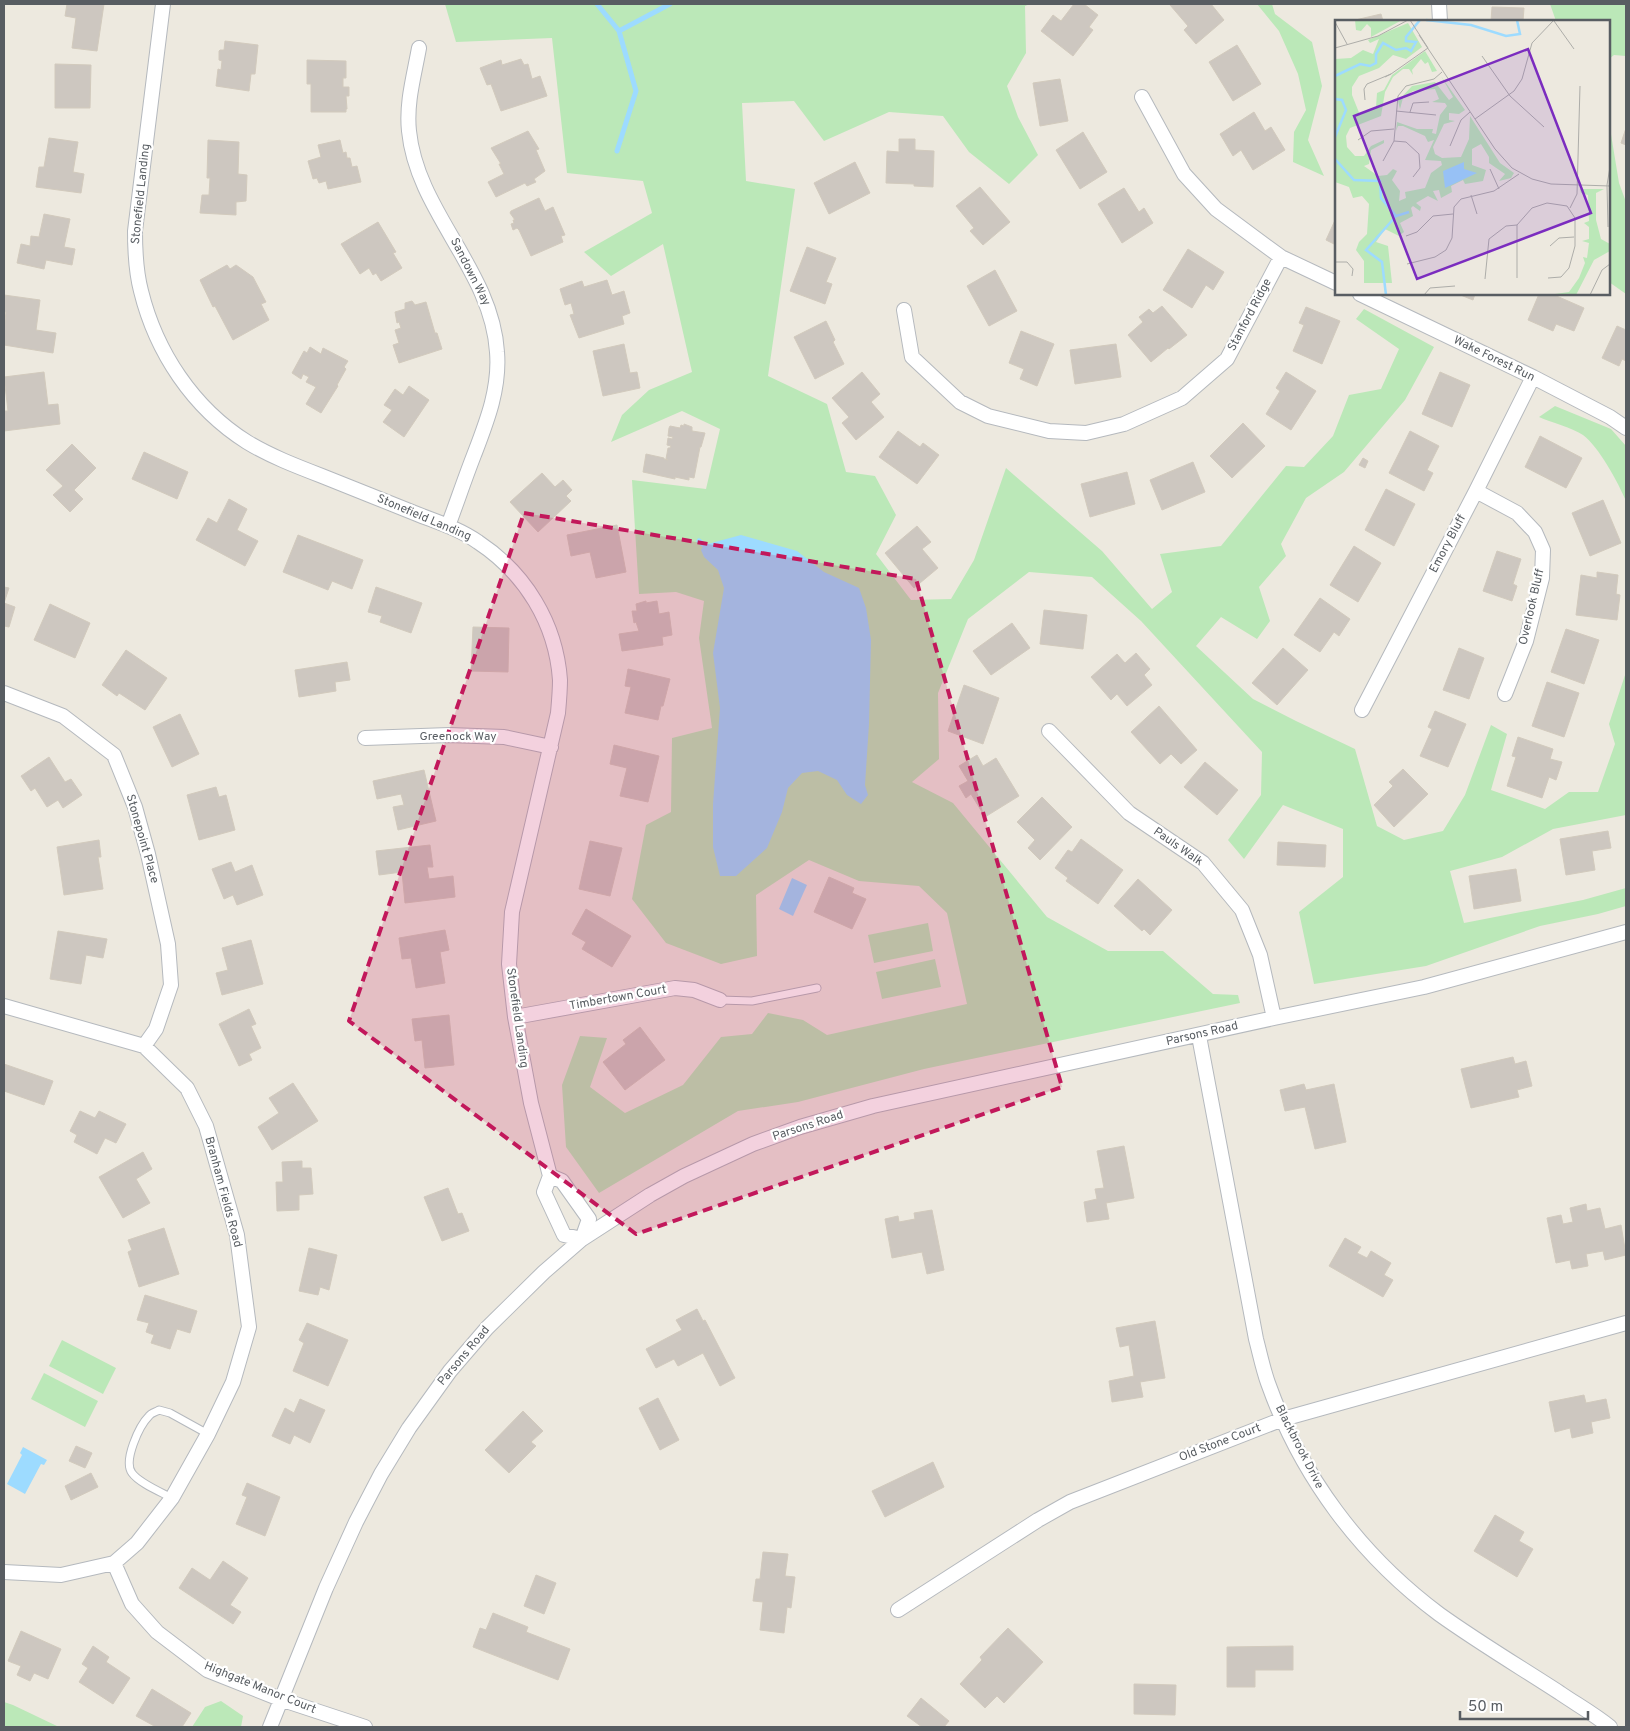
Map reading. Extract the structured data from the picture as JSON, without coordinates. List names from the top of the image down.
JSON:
{
  "streets": {
    "street": [
      "Stonefield Landing",
      "Sandown Way",
      "Stanford Ridge",
      "Wake Forest Run",
      "Emory Bluff",
      "Overlook Bluff",
      "Greenock Way",
      "Stonepoint Place",
      "Pauls Walk",
      "Timbertown Court",
      "Parsons Road",
      "Branham Fields Road",
      "Old Stone Court",
      "Blackbrook Drive",
      "Highgate Manor Court"
    ]
  },
  "crossings": [
    ["Stonefield Landing", "Sandown Way"],
    ["Stonefield Landing", "Greenock Way"],
    ["Stonefield Landing", "Timbertown Court"],
    ["Stonefield Landing", "Parsons Road"],
    ["Wake Forest Run", "Emory Bluff"],
    ["Emory Bluff", "Overlook Bluff"],
    ["Stonepoint Place", "Branham Fields Road"],
    ["Pauls Walk", "Parsons Road"],
    ["Parsons Road", "Blackbrook Drive"],
    ["Parsons Road", "Highgate Manor Court"],
    ["Branham Fields Road", "Highgate Manor Court"],
    ["Old Stone Court", "Blackbrook Drive"]
  ],
  "scale_bar": "50 m"
}
